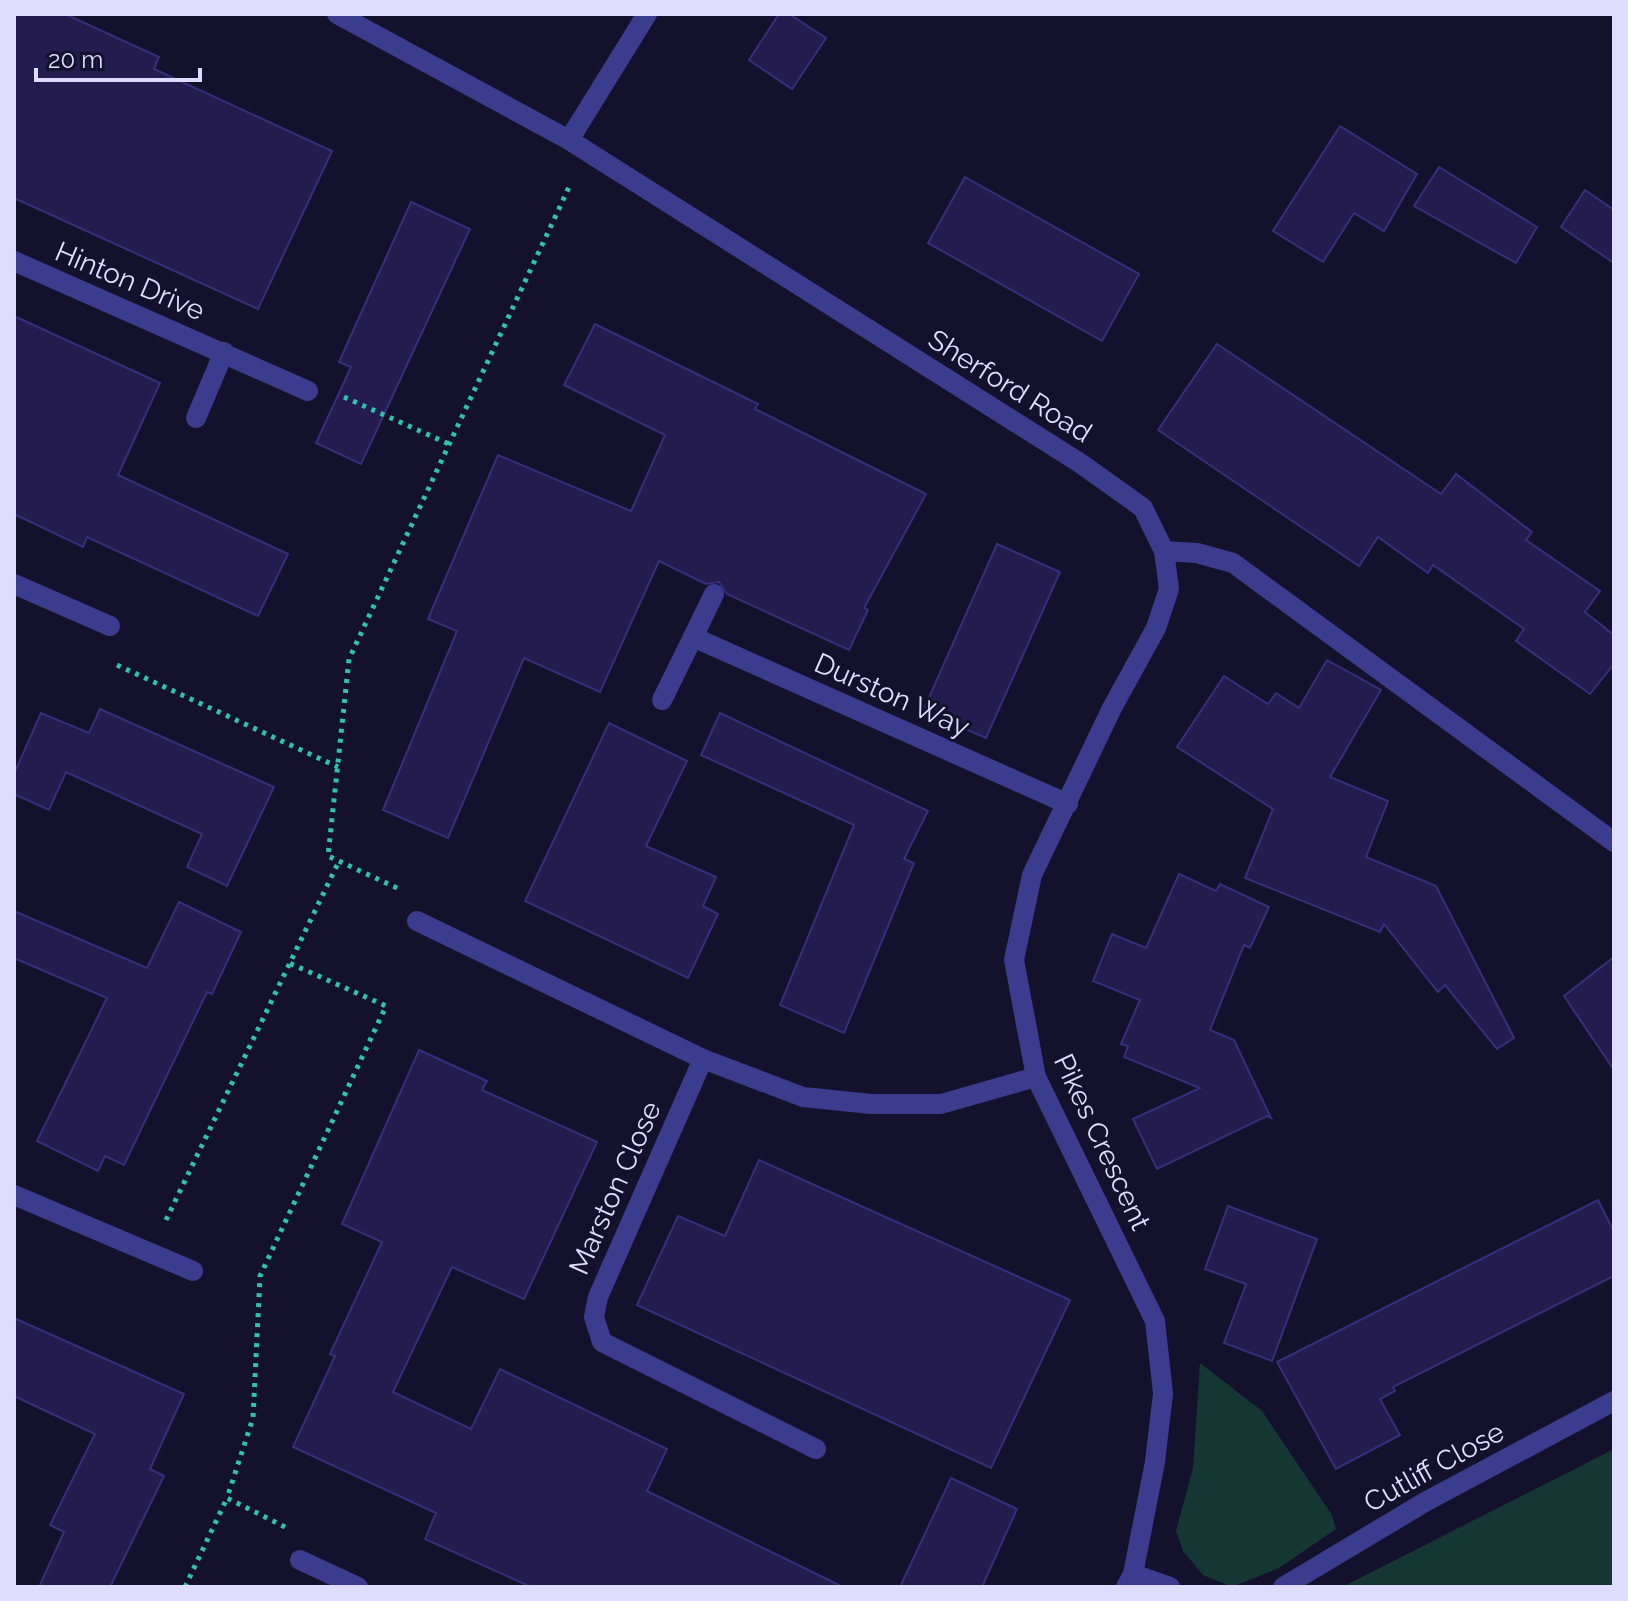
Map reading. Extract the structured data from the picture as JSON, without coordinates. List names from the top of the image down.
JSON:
{
  "streets": {
    "street": [
      "Hinton Drive",
      "Sherford Road",
      "Durston Way",
      "Pikes Crescent",
      "Marston Close",
      "Cutliff Close"
    ]
  },
  "crossings": [
    ["Sherford Road", "Pikes Crescent"],
    ["Durston Way", "Pikes Crescent"]
  ],
  "scale_bar": "20 m"
}
